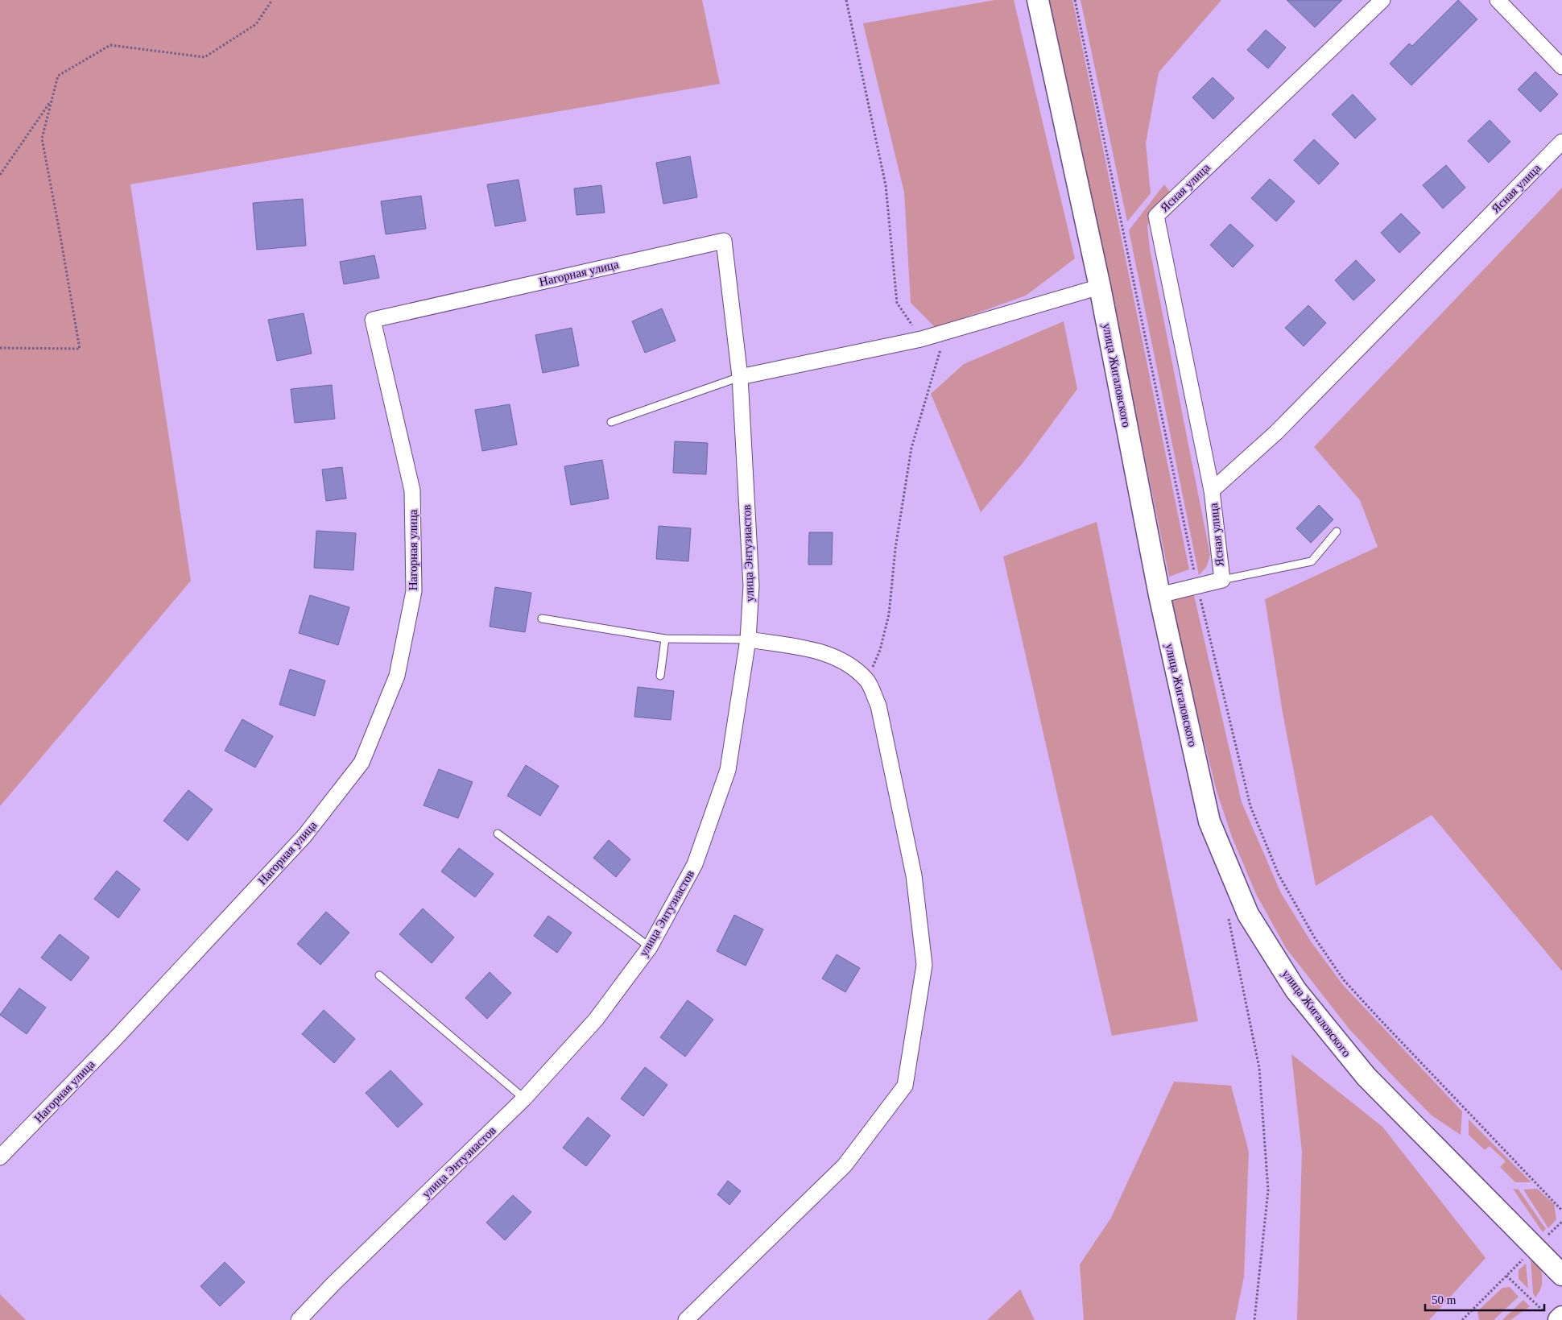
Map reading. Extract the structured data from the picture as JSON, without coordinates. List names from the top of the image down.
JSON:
{
  "streets": {
    "main road": ["улица Жигаловского"],
    "street": ["Ясная улица", "Нагорная улица", "улица Энтузиастов"]
  },
  "crossings": [
    ["Нагорная улица", "улица Энтузиастов"]
  ],
  "scale_bar": "50 m"
}
